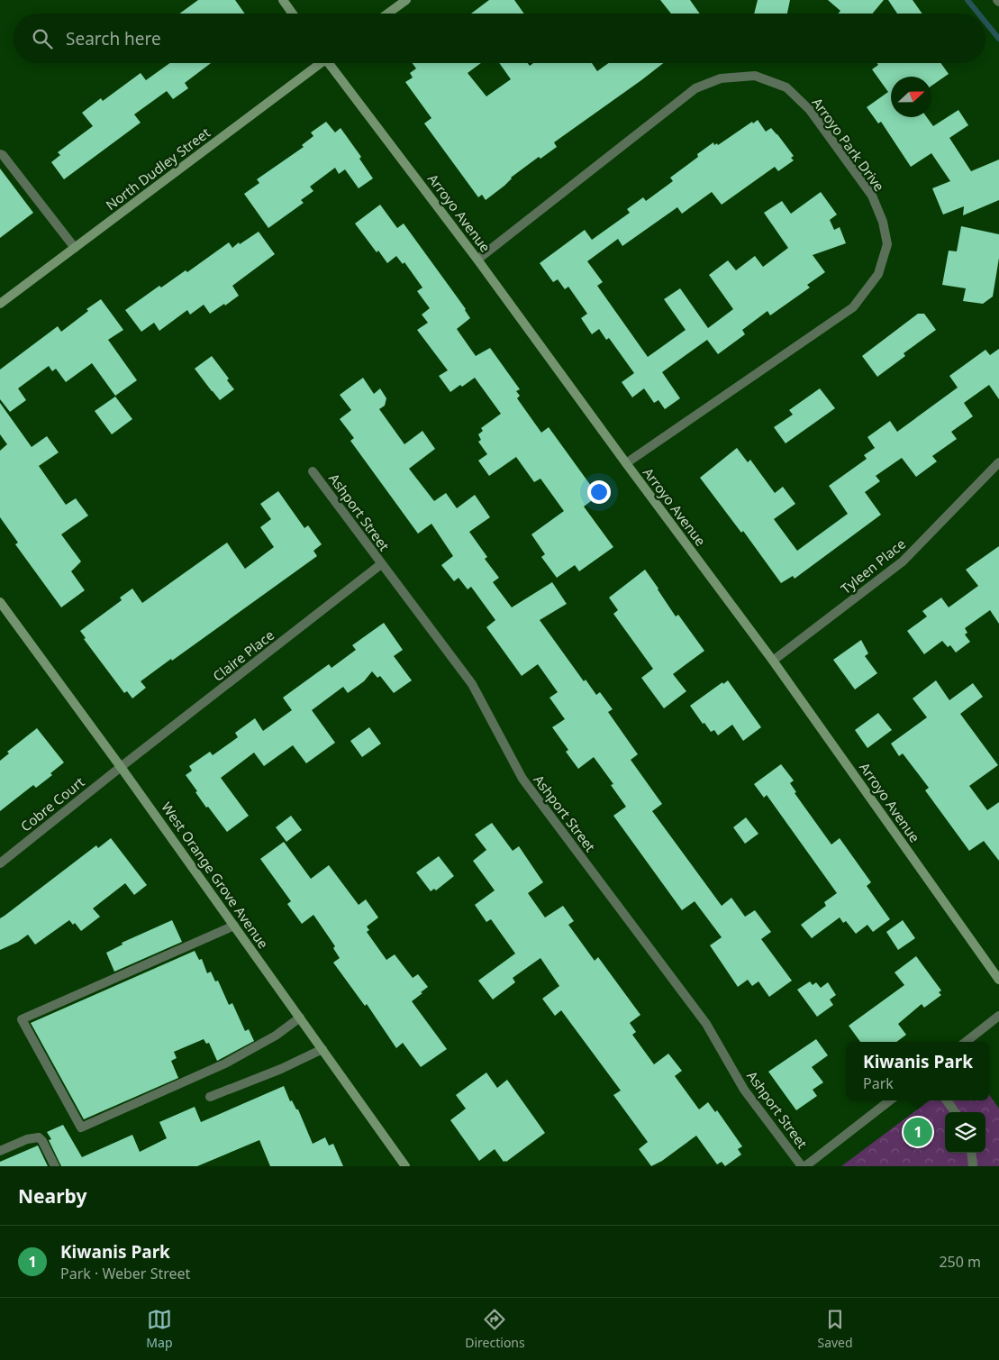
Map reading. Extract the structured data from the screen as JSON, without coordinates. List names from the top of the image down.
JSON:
{
  "streets": {
    "street": [
      "Arroyo Park Drive",
      "North Dudley Street",
      "Arroyo Avenue",
      "Ashport Street",
      "Tyleen Place",
      "Claire Place",
      "Cobre Court",
      "West Orange Grove Avenue"
    ]
  },
  "crossings": [
    ["Arroyo Park Drive", "Arroyo Avenue"],
    ["Arroyo Avenue", "Tyleen Place"],
    ["Ashport Street", "Claire Place"],
    ["Claire Place", "Cobre Court"],
    ["Claire Place", "West Orange Grove Avenue"],
    ["Cobre Court", "West Orange Grove Avenue"]
  ],
  "north": "right",
  "page": {
    "search": "Search here",
    "popup": ["Kiwanis Park", "Park"],
    "pins": "1",
    "heading": "Nearby",
    "list": [
      {
        "mark": "1",
        "name": "Kiwanis Park",
        "note": "Park · Weber Street",
        "value": "250 m"
      }
    ],
    "nav": ["Map", "Directions", "Saved"]
  }
}
